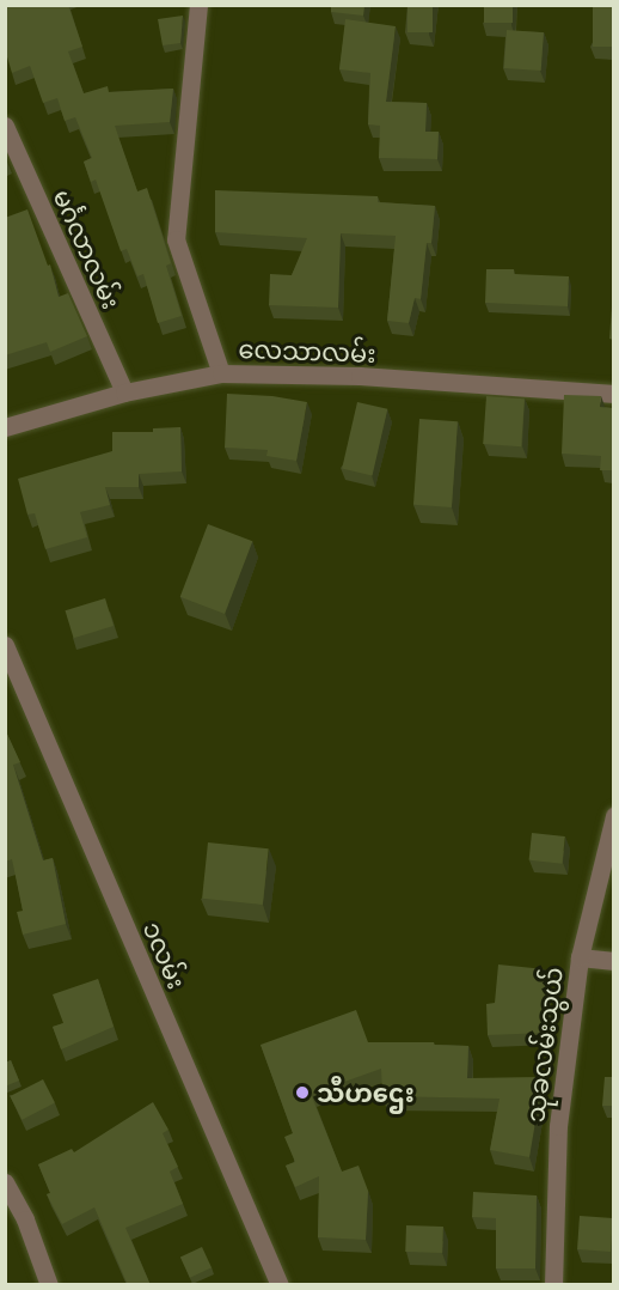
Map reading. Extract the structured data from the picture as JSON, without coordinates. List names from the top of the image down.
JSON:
{
  "streets": {
    "street": [
      "မင်္ဂလာလမ်း",
      "လေသာလမ်း",
      "၁လမ်း",
      "သုခလမ်းသွယ်"
    ]
  },
  "crossings": [
    ["မင်္ဂလာလမ်း", "လေသာလမ်း"]
  ],
  "places": ["သီဟဌေး"]
}
